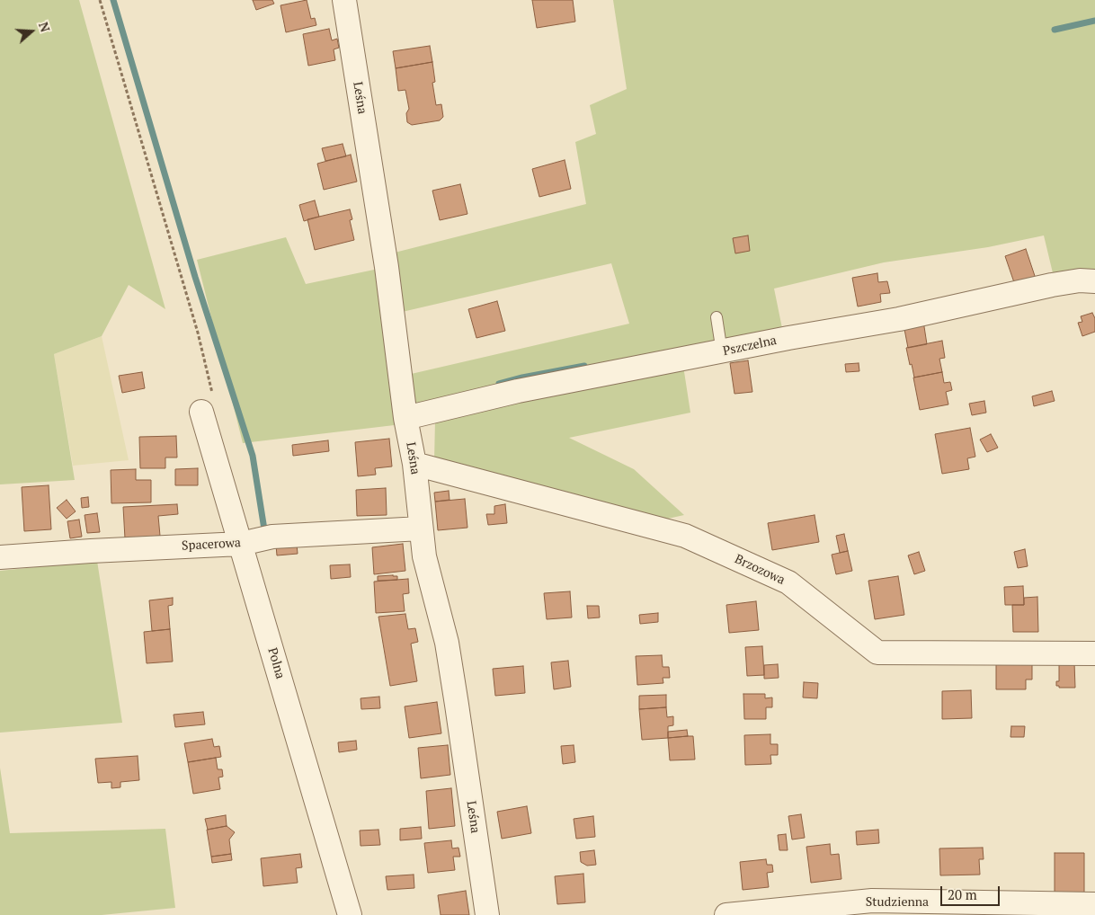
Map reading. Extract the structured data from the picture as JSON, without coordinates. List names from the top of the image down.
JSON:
{
  "streets": {
    "street": [
      "Leśna",
      "Pszczelna",
      "Spacerowa",
      "Brzozowa",
      "Polna",
      "Studzienna"
    ]
  },
  "crossings": [
    ["Leśna", "Pszczelna"],
    ["Leśna", "Spacerowa"],
    ["Leśna", "Brzozowa"],
    ["Spacerowa", "Polna"]
  ],
  "scale_bar": "20 m",
  "north": "right"
}
